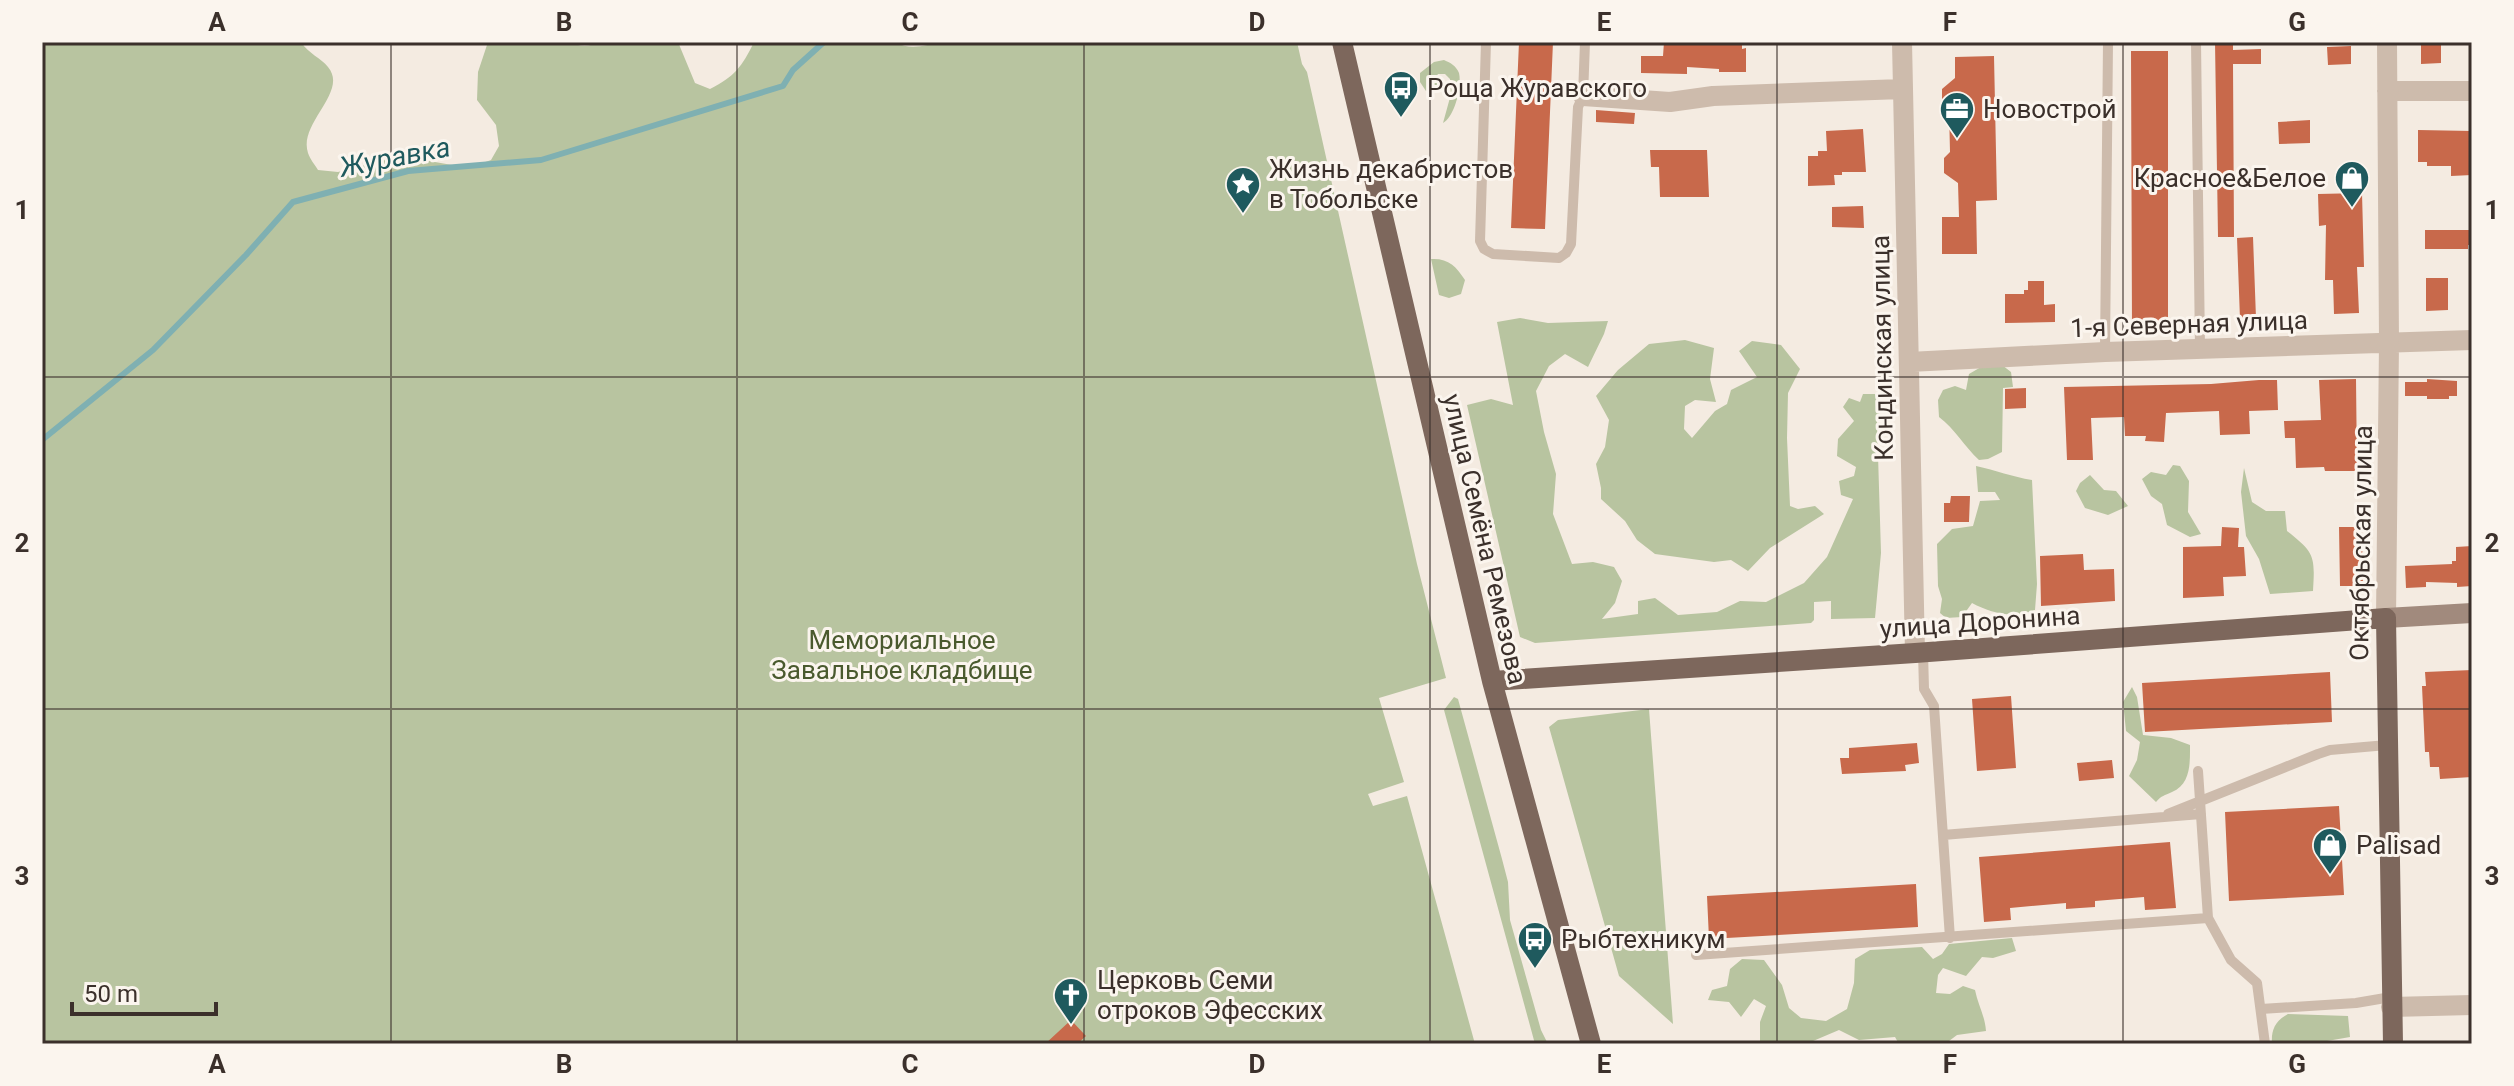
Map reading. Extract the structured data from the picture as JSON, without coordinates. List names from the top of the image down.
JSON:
{
  "streets": {
    "main road": ["улица Семёна Ремезова", "Октябрьская улица", "улица Доронина"],
    "street": ["1-я Северная улица", "Кондинская улица"]
  },
  "crossings": [
    ["1-я Северная улица", "Кондинская улица"],
    ["1-я Северная улица", "Октябрьская улица"],
    ["Кондинская улица", "улица Доронина"],
    ["улица Семёна Ремезова", "улица Доронина"],
    ["Октябрьская улица", "улица Доронина"]
  ],
  "water": ["Журавка"],
  "parks": ["Мемориальное Завальное кладбище"],
  "places": {
    "bus stop": ["Роща Журавского", "Рыбтехникум"],
    "office": ["Новострой"],
    "shop": ["Красное&Белое", "Palisad"],
    "place": ["Жизнь декабристов в Тобольске"],
    "church": ["Церковь Семи отроков Эфесских"]
  },
  "scale_bar": "50 m",
  "grid": {
    "columns": [
      "A",
      "B",
      "C",
      "D",
      "E",
      "F",
      "G"
    ],
    "rows": ["1", "2", "3"]
  }
}
